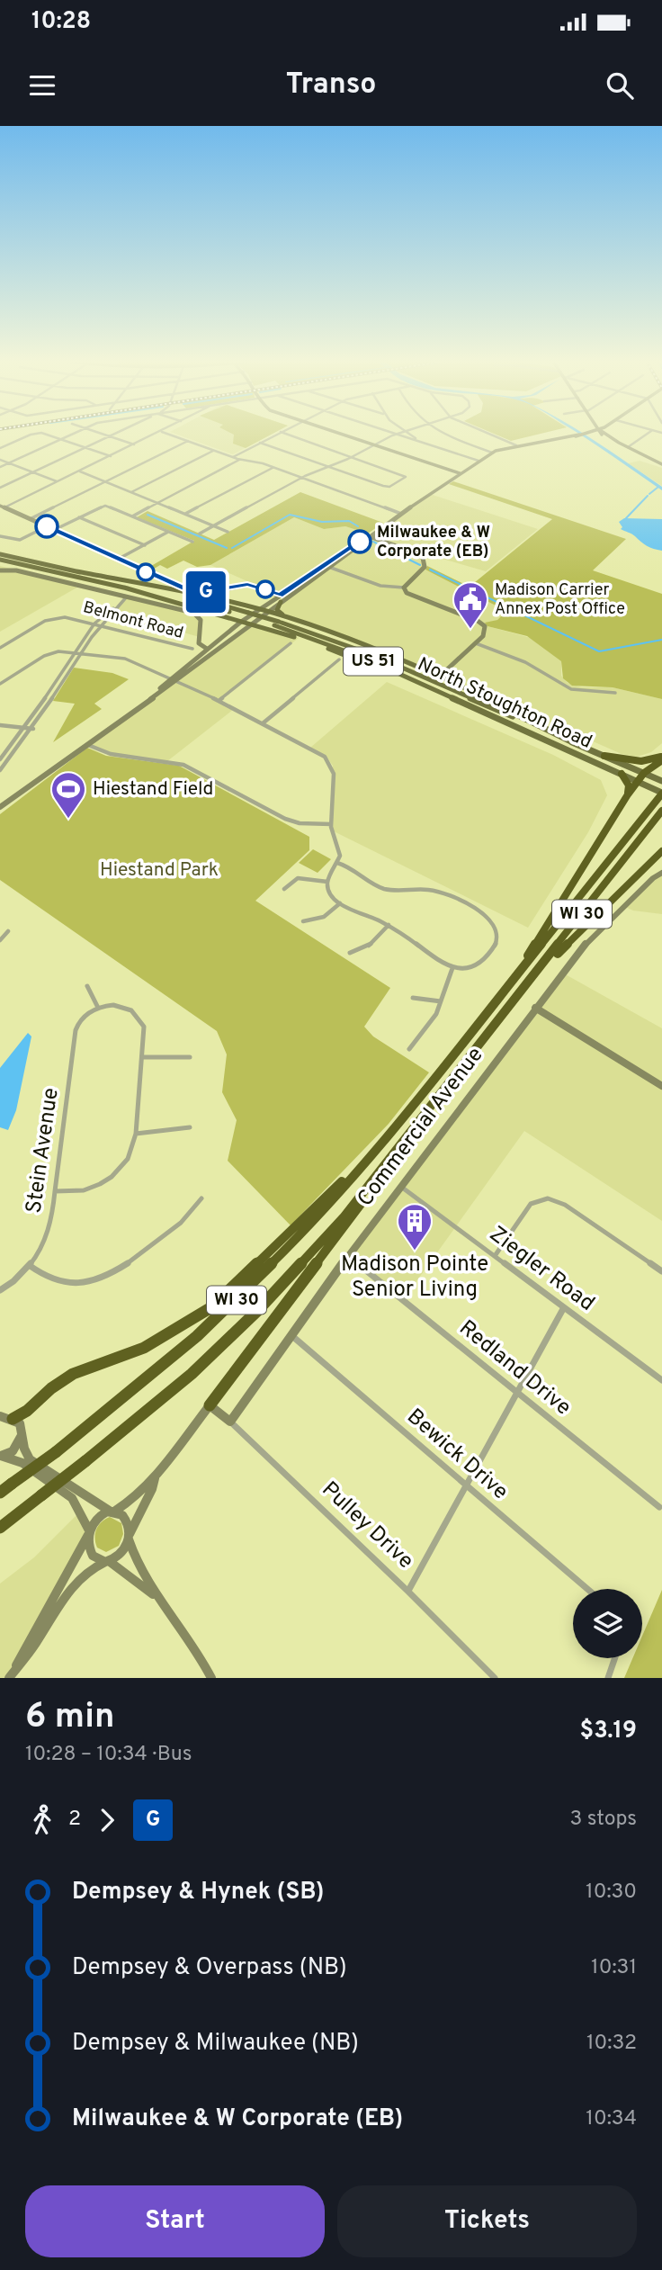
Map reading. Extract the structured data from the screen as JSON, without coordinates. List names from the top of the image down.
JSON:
{
  "streets": {
    "highway": ["WI 30"],
    "main road": ["US 51", "North Stoughton Road"],
    "street": [
      "Belmont Road",
      "Commercial Avenue",
      "Stein Avenue",
      "Ziegler Road",
      "Redland Drive",
      "Bewick Drive",
      "Pulley Drive"
    ]
  },
  "crossings": [
    ["US 51", "North Stoughton Road"],
    ["North Stoughton Road", "WI 30"],
    ["Commercial Avenue", "Ziegler Road"],
    ["Commercial Avenue", "Redland Drive"],
    ["Commercial Avenue", "Bewick Drive"],
    ["Commercial Avenue", "Pulley Drive"]
  ],
  "parks": ["Hiestand Park"],
  "places": {
    "other": ["Milwaukee & W Corporate (EB)"],
    "public building": ["Madison Carrier Annex Post Office"],
    "sports": ["Hiestand Field"],
    "building": ["Madison Pointe Senior Living"]
  },
  "lines": ["bus line G"],
  "page": {
    "status": "10:28",
    "header": "Transo",
    "on_map": "G",
    "heading": ["6 min", "10:28 – 10:34 · Bus", "$3.19"],
    "legs": ["2", "G", "3 stops"],
    "list": [
      {
        "name": "Dempsey & Hynek (SB)",
        "value": "10:30"
      },
      {
        "name": "Dempsey & Overpass (NB)",
        "value": "10:31"
      },
      {
        "name": "Dempsey & Milwaukee (NB)",
        "value": "10:32"
      },
      {
        "name": "Milwaukee & W Corporate (EB)",
        "value": "10:34"
      }
    ],
    "buttons": ["Start", "Tickets"]
  }
}
